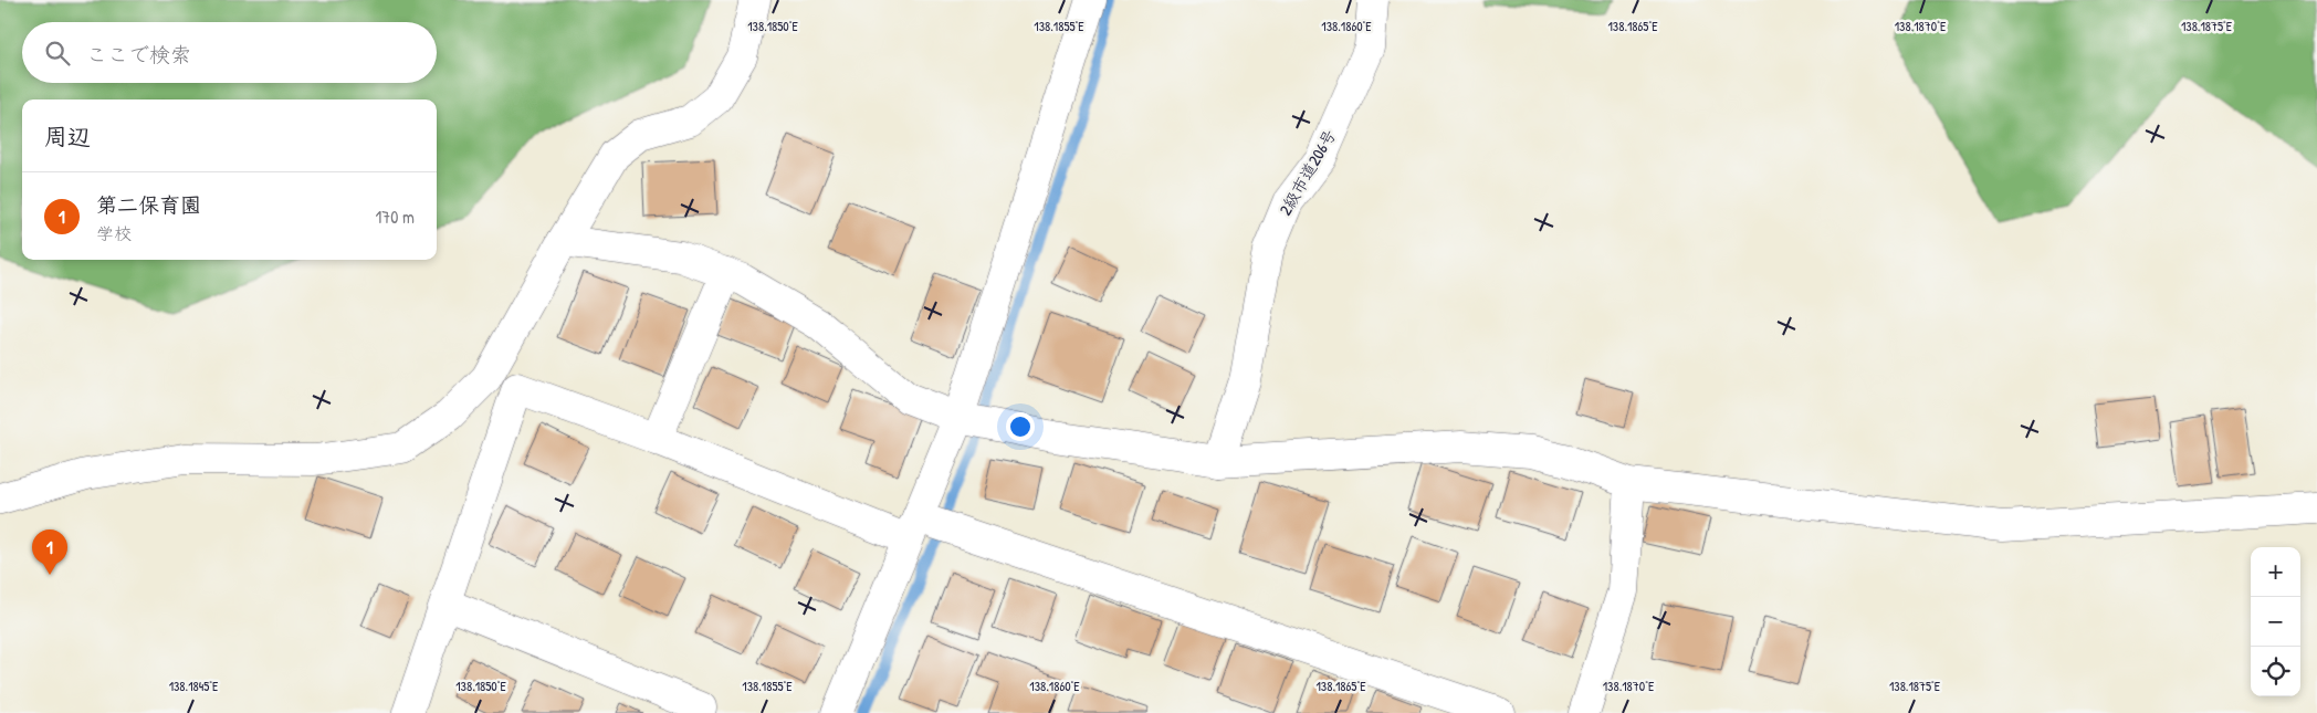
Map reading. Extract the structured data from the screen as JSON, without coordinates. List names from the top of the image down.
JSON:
{
  "streets": {
    "street": ["2級市道206号"]
  },
  "page": {
    "search": "ここで検索",
    "heading": "周辺",
    "list": [
      {
        "mark": "1",
        "name": "第二保育園",
        "note": "学校",
        "value": "170 m"
      }
    ],
    "pins": "1",
    "map_buttons": ["+", "−"]
  },
  "coordinates": [
    "138.1850°E",
    "138.1855°E",
    "138.1860°E",
    "138.1865°E",
    "138.1870°E",
    "138.1875°E",
    "138.1845°E"
  ]
}
